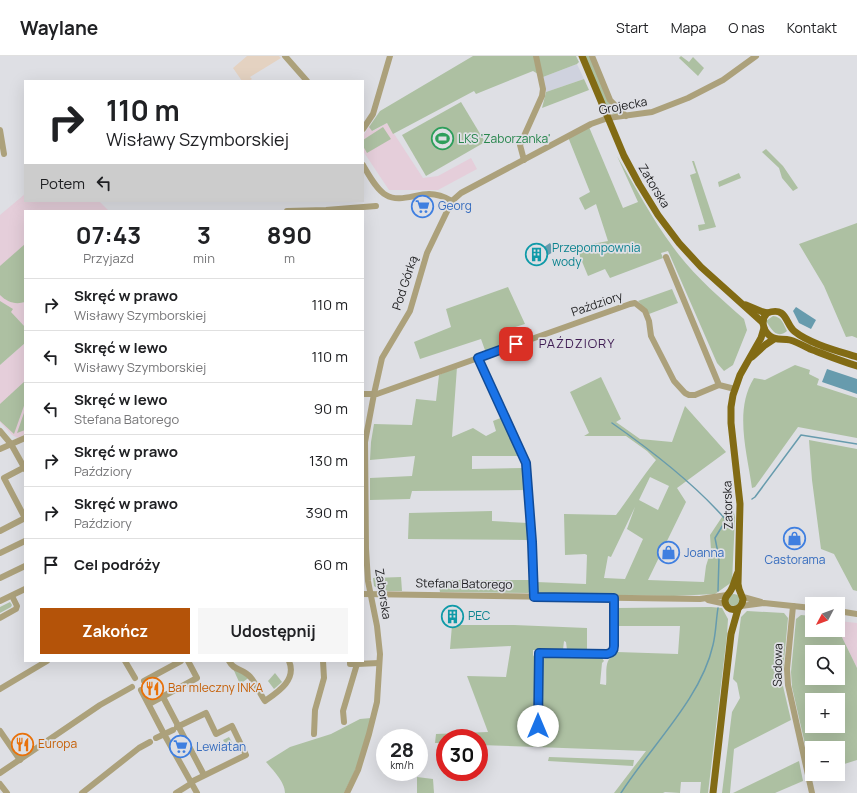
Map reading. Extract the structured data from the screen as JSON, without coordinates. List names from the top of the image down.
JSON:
{
  "streets": {
    "main road": ["Zatorska"],
    "street": [
      "Grojecka",
      "Pod Górką",
      "Paździory",
      "Stefana Batorego",
      "Zaborska",
      "Sadowa"
    ]
  },
  "crossings": [
    ["Grojecka", "Zatorska"],
    ["Grojecka", "Pod Górką"],
    ["Zatorska", "Stefana Batorego"],
    ["Pod Górką", "Paździory"],
    ["Pod Górką", "Zaborska"],
    ["Paździory", "Zaborska"],
    ["Stefana Batorego", "Zaborska"]
  ],
  "districts": ["PAŹDZIORY"],
  "places": {
    "sports": ["LKS 'Zaborzanka'"],
    "supermarket": ["Georg", "Lewiatan"],
    "building": ["Przepompownia wody", "PEC"],
    "shop": ["Castorama", "Joanna"],
    "restaurant": ["Bar mleczny INKA", "Europa"]
  },
  "north": "bottom left",
  "page": {
    "header": "Waylane",
    "nav": [
      "Start",
      "Mapa",
      "O nas",
      "Kontakt"
    ],
    "turn": ["110 m", "Wisławy Szymborskiej"],
    "then": "Potem",
    "eta": [
      "07:43",
      "Przyjazd",
      "3",
      "min",
      "890",
      "m"
    ],
    "list": [
      {
        "name": "Skręć w prawo",
        "note": "Wisławy Szymborskiej",
        "value": "110 m"
      },
      {
        "name": "Skręć w lewo",
        "note": "Wisławy Szymborskiej",
        "value": "110 m"
      },
      {
        "name": "Skręć w lewo",
        "note": "Stefana Batorego",
        "value": "90 m"
      },
      {
        "name": "Skręć w prawo",
        "note": "Paździory",
        "value": "130 m"
      },
      {
        "name": "Skręć w prawo",
        "note": "Paździory",
        "value": "390 m"
      },
      {
        "name": "Cel podróży",
        "value": "60 m"
      }
    ],
    "map_buttons": ["+", "−"],
    "buttons": ["Zakończ", "Udostępnij"],
    "speed": "28 km/h",
    "limit": "30"
  }
}
